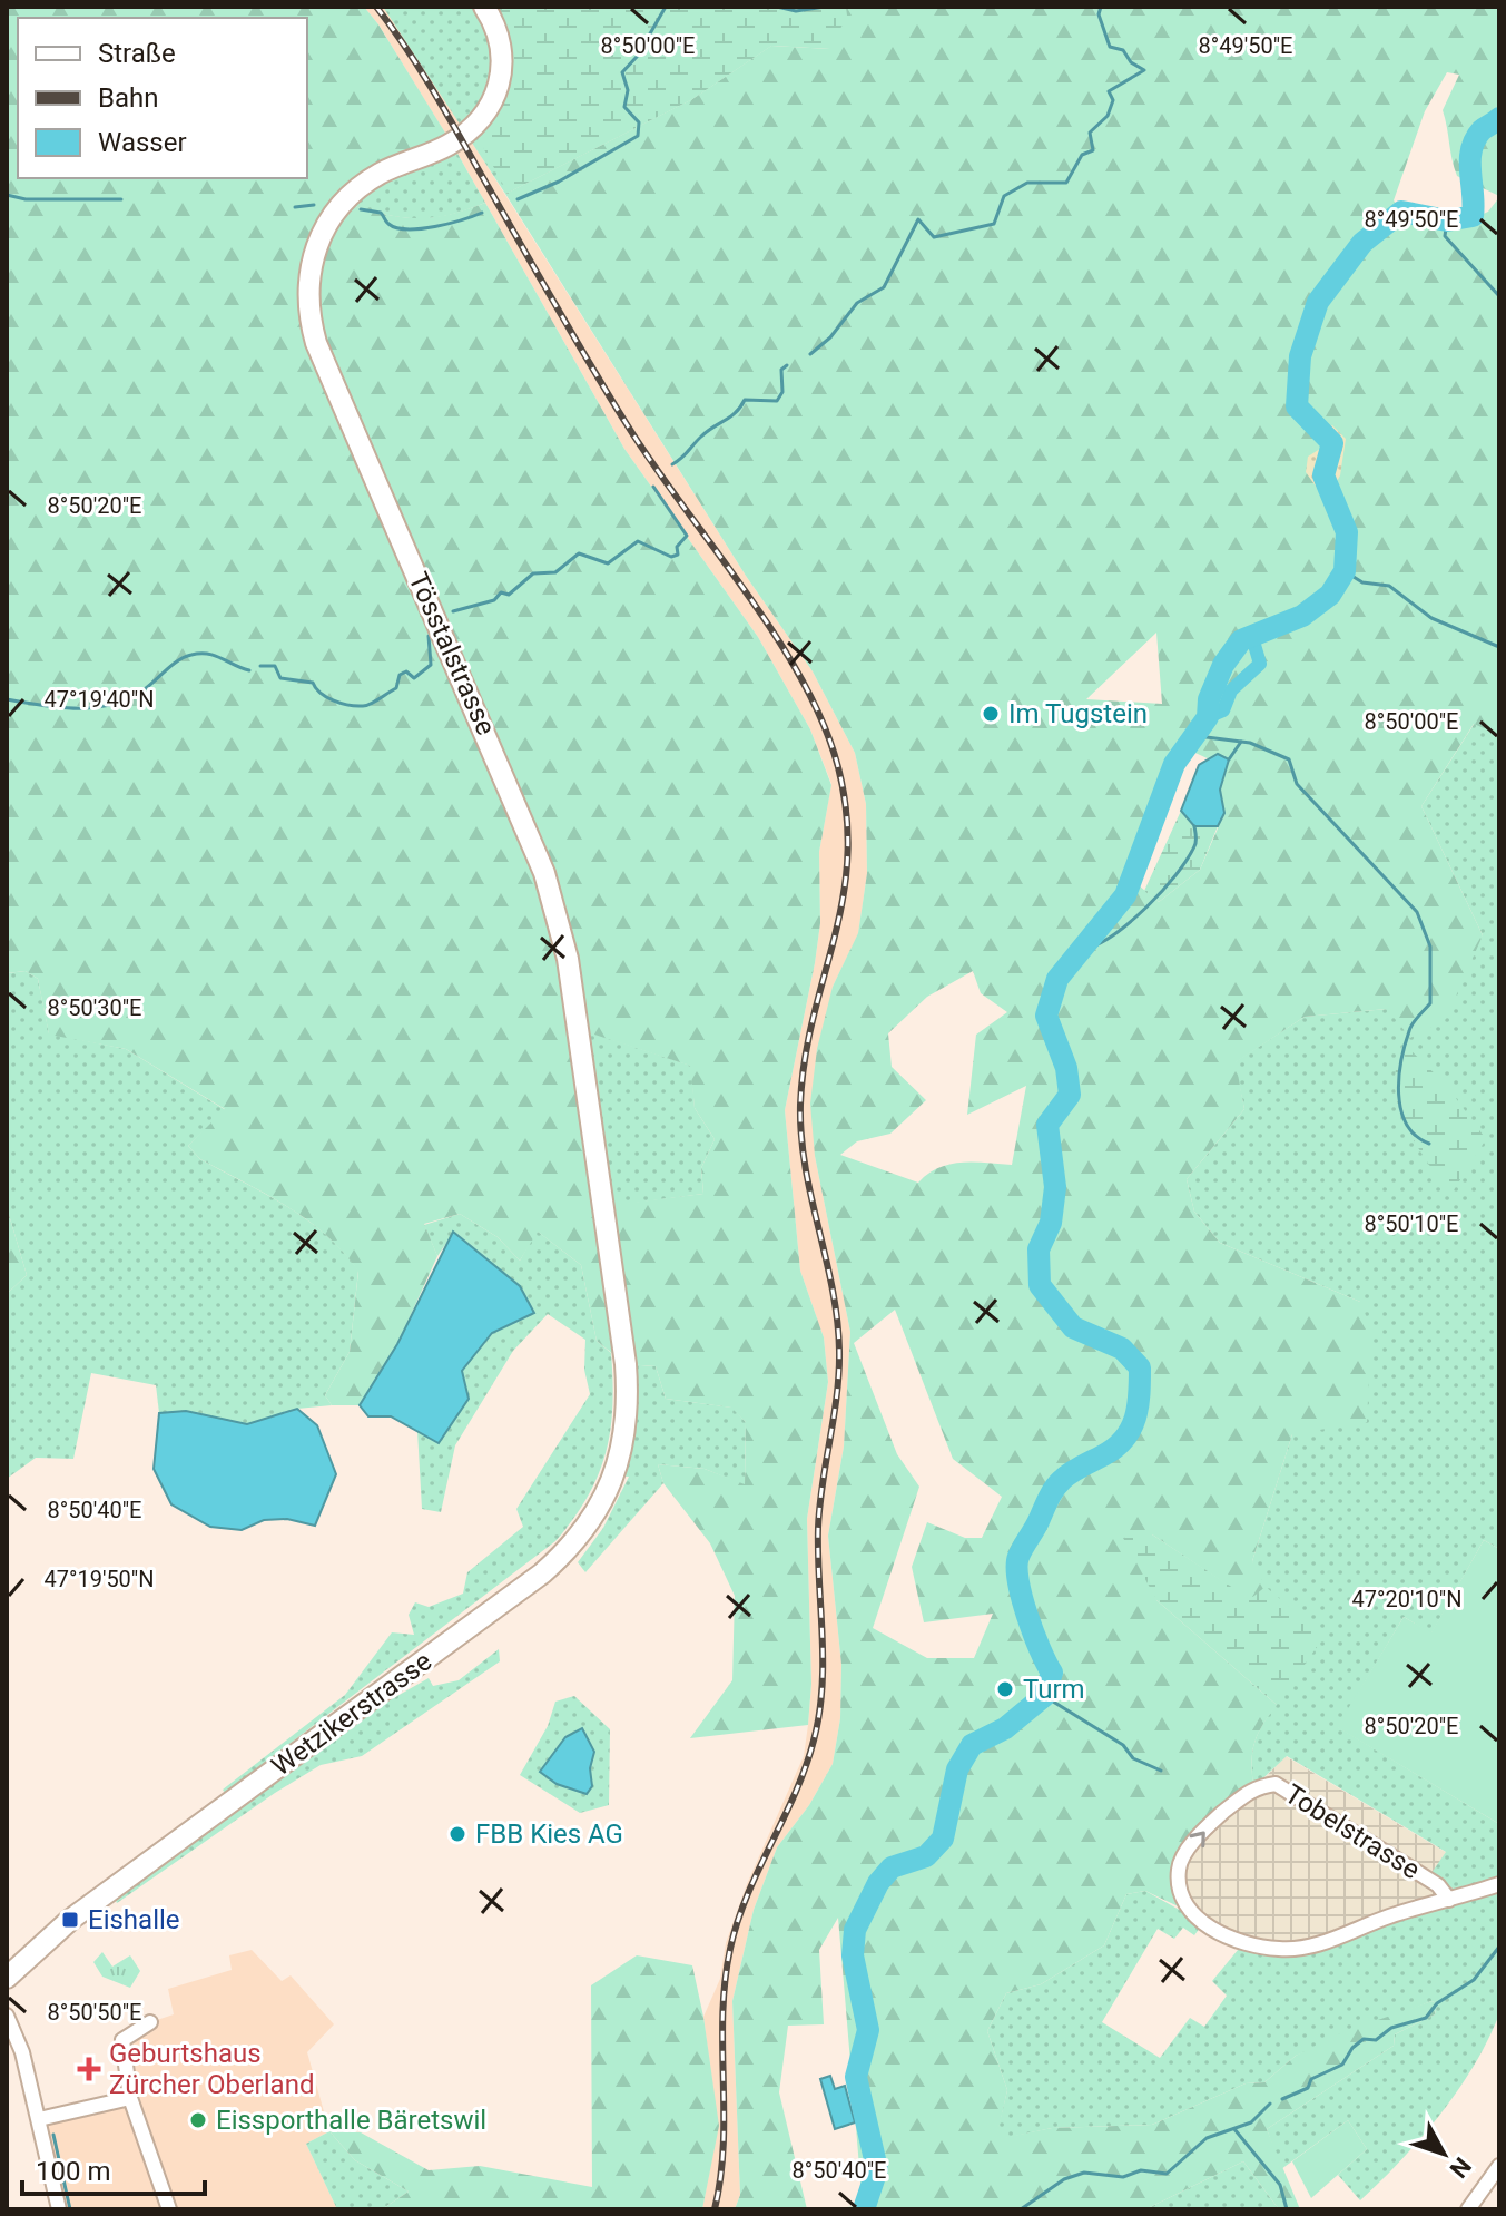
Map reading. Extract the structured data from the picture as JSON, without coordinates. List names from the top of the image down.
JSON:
{
  "streets": {
    "main road": ["Tösstalstrasse", "Wetzikerstrasse"],
    "street": ["Tobelstrasse"]
  },
  "crossings": [
    ["Tösstalstrasse", "Wetzikerstrasse"]
  ],
  "places": {
    "other": [
      "Im Tugstein",
      "Turm",
      "FBB Kies AG",
      "Eissporthalle Bäretswil"
    ],
    "transit": ["Eishalle"],
    "health": ["Geburtshaus Zürcher Oberland"]
  },
  "legend": ["Straße", "Bahn", "Wasser"],
  "scale_bar": "100 m",
  "north": "bottom right",
  "coordinates": [
    "8°50'00\"E",
    "8°49'50\"E",
    "8°50'20\"E",
    "47°19'40\"N",
    "8°50'30\"E",
    "8°50'10\"E",
    "8°50'40\"E",
    "47°19'50\"N",
    "47°20'10\"N",
    "8°50'50\"E"
  ]
}
